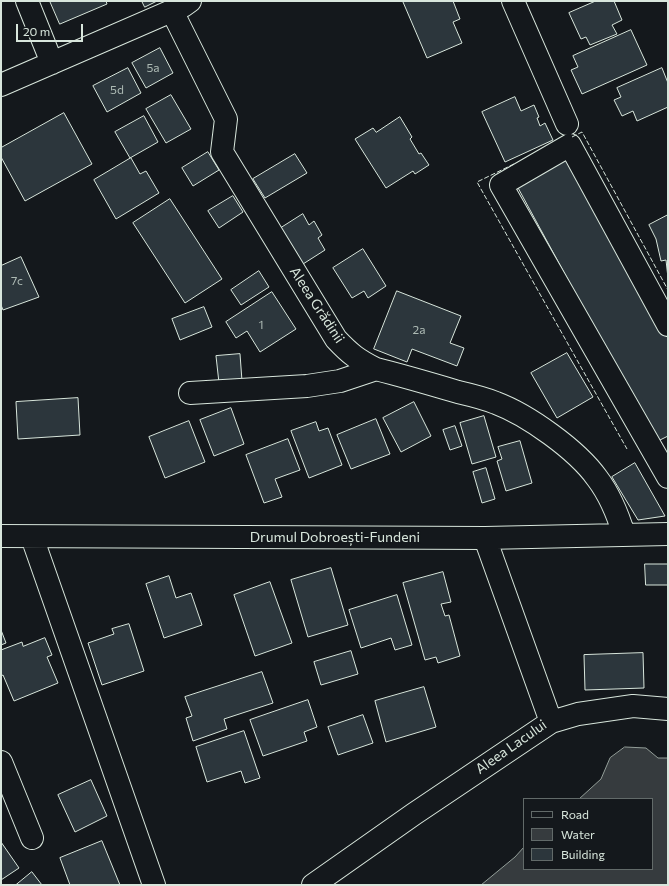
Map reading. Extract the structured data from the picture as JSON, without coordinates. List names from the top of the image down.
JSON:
{
  "streets": {
    "street": ["Aleea Grădinii", "Drumul Dobroești-Fundeni", "Aleea Lacului"]
  },
  "crossings": [
    ["Aleea Grădinii", "Drumul Dobroești-Fundeni"],
    ["Drumul Dobroești-Fundeni", "Aleea Lacului"]
  ],
  "house_numbers": [
    "5a",
    "5d",
    "7c",
    "1",
    "2a"
  ],
  "legend": ["Road", "Water", "Building"],
  "scale_bar": "20 m"
}
